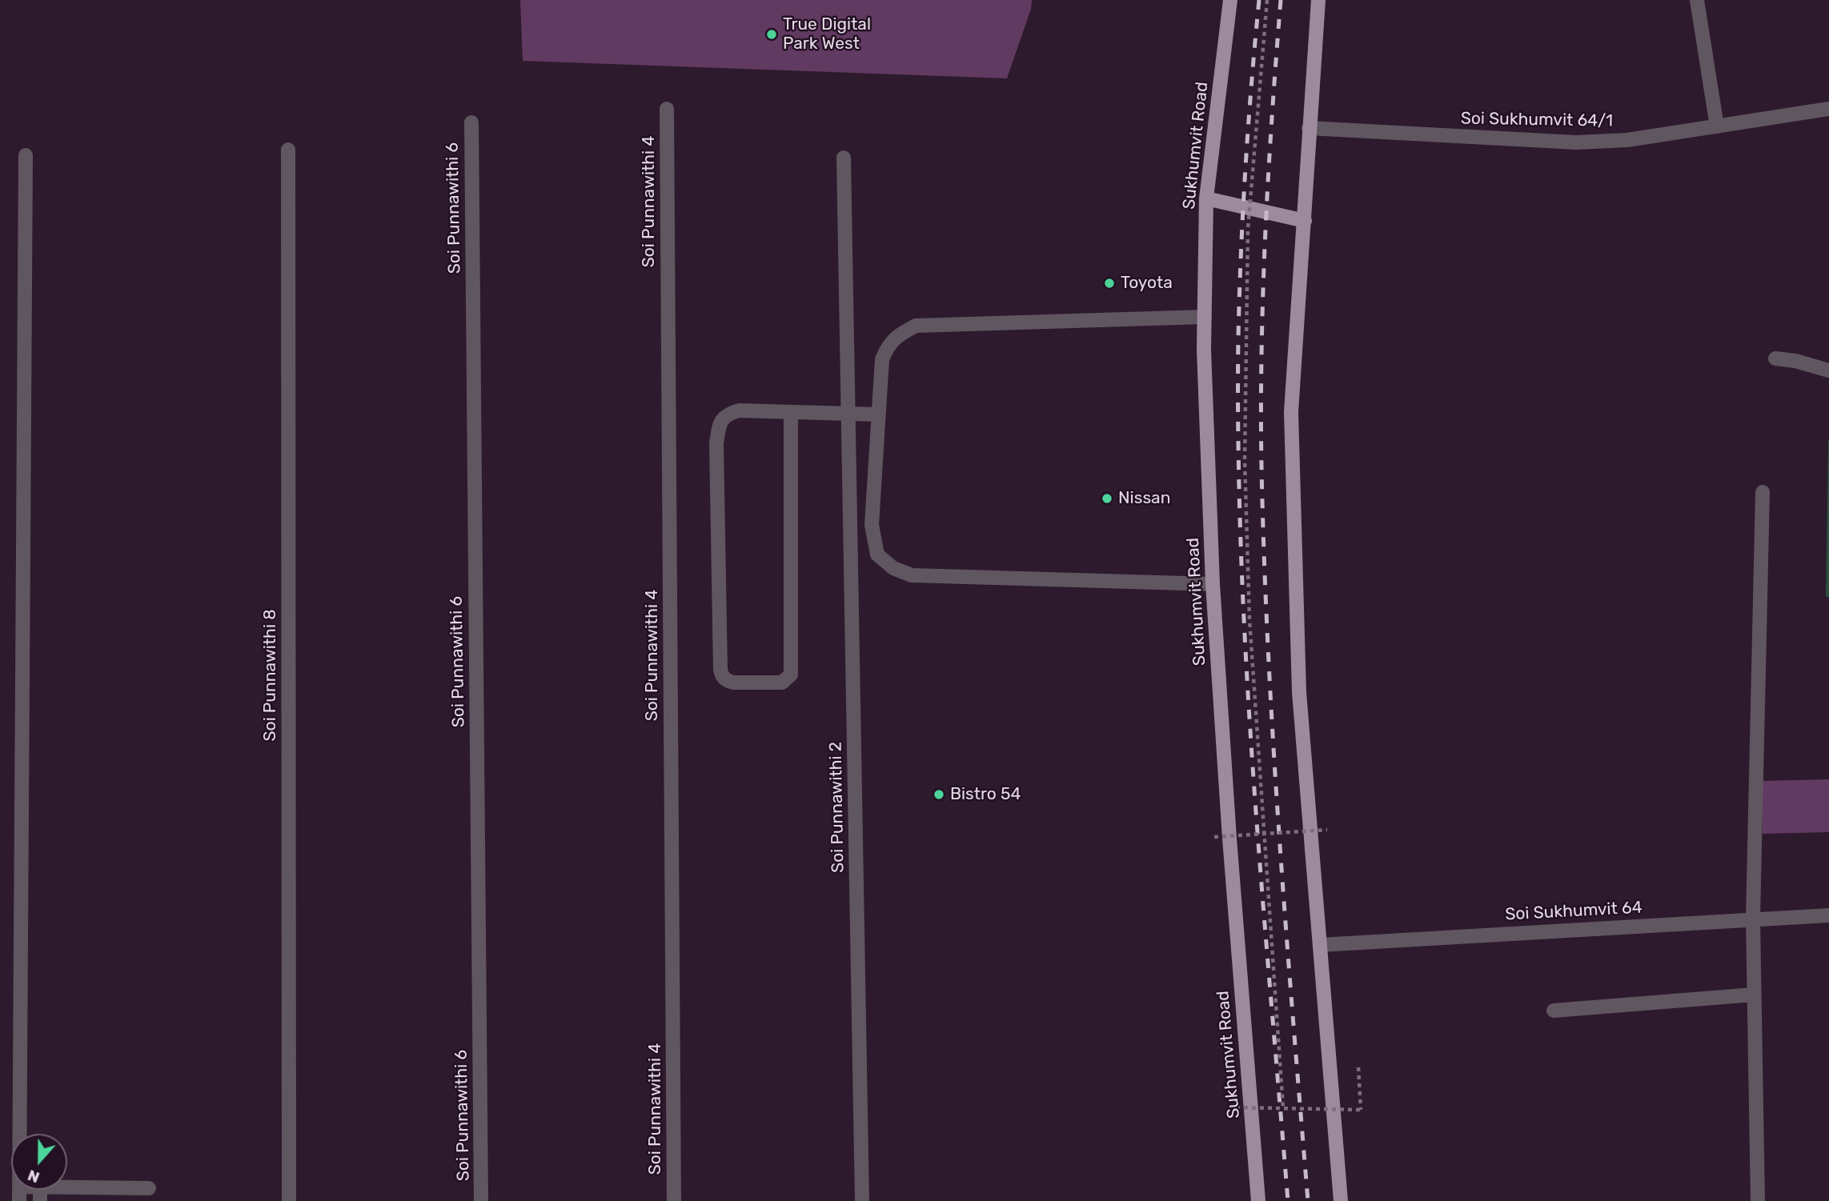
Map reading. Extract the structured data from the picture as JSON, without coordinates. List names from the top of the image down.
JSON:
{
  "streets": {
    "main road": ["Sukhumvit Road"],
    "street": [
      "Soi Sukhumvit 64/1",
      "Soi Punnawithi 4",
      "Soi Punnawithi 6",
      "Soi Punnawithi 8",
      "Soi Punnawithi 2",
      "Soi Sukhumvit 64"
    ]
  },
  "places": [
    "True Digital Park West",
    "Toyota",
    "Nissan",
    "Bistro 54"
  ],
  "north": "bottom"
}
